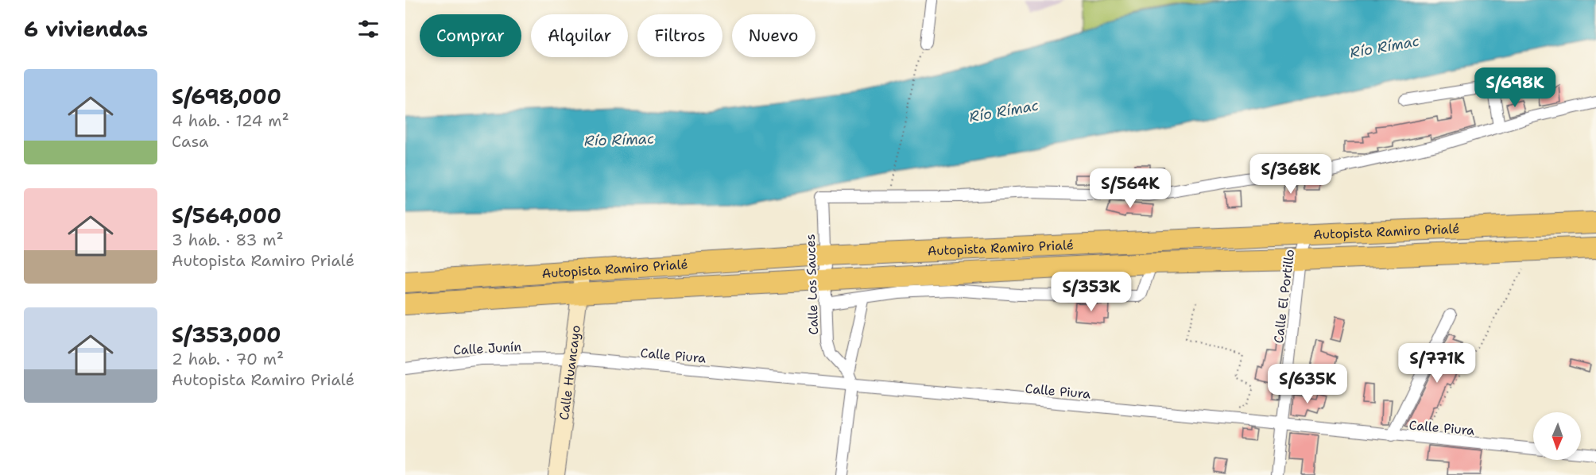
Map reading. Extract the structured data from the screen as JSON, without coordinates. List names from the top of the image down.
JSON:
{
  "streets": {
    "highway": ["Autopista Ramiro Prialé"],
    "street": [
      "Calle Los Sauces",
      "Calle El Portillo",
      "Calle Junín",
      "Calle Piura",
      "Calle Huancayo"
    ]
  },
  "crossings": [
    ["Autopista Ramiro Prialé", "Calle Los Sauces"],
    ["Autopista Ramiro Prialé", "Calle El Portillo"],
    ["Autopista Ramiro Prialé", "Calle Huancayo"],
    ["Calle Los Sauces", "Calle Piura"],
    ["Calle El Portillo", "Calle Piura"],
    ["Calle Junín", "Calle Piura"],
    ["Calle Junín", "Calle Huancayo"],
    ["Calle Piura", "Calle Huancayo"]
  ],
  "water": ["Río Rímac"],
  "north": "bottom",
  "page": {
    "heading": "6 viviendas",
    "chip": [
      "Comprar",
      "Alquilar",
      "Filtros",
      "Nuevo"
    ],
    "list": [
      {
        "name": "S/698,000",
        "note": "4 hab. · 124 m² · Casa"
      },
      {
        "name": "S/564,000",
        "note": "3 hab. · 83 m² · Autopista Ramiro Prialé"
      },
      {
        "name": "S/353,000",
        "note": "2 hab. · 70 m² · Autopista Ramiro Prialé"
      }
    ],
    "price": [
      "S/698K",
      "S/368K",
      "S/564K",
      "S/353K",
      "S/771K",
      "S/635K"
    ]
  }
}
